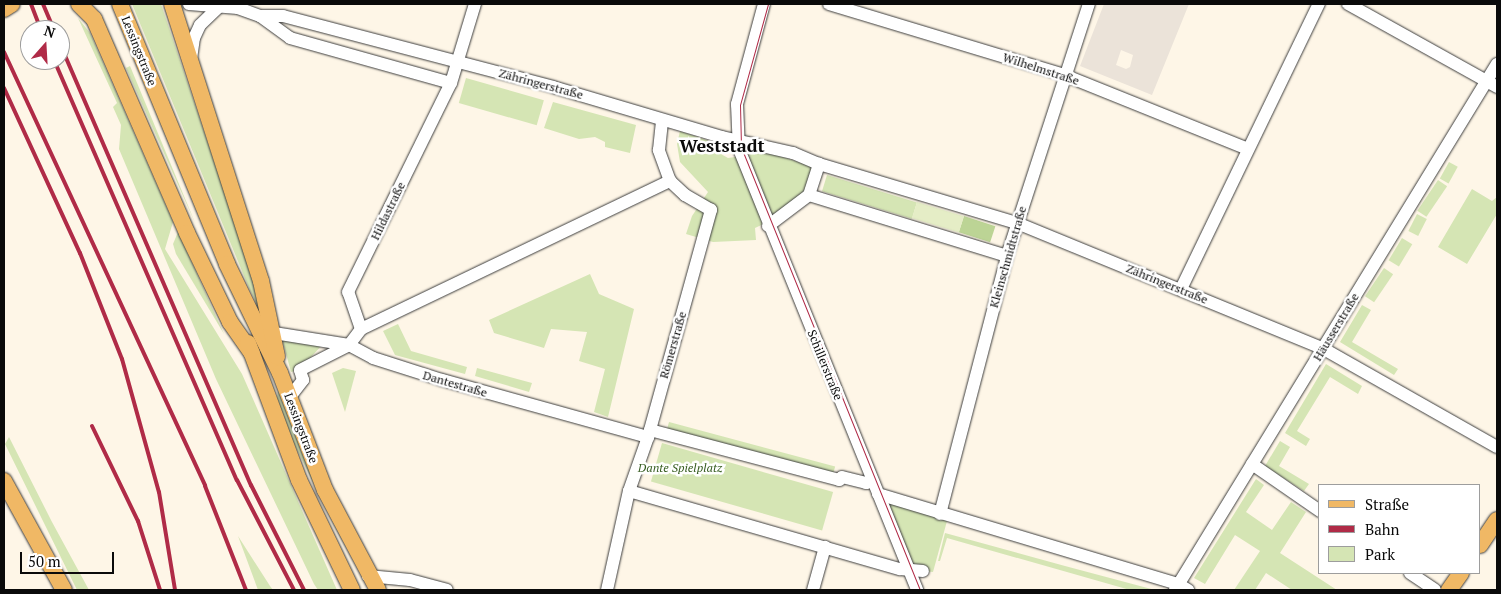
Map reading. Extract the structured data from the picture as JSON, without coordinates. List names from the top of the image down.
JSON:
{
  "streets": {
    "main road": ["Lessingstraße"],
    "street": [
      "Wilhelmstraße",
      "Zähringerstraße",
      "Hildastraße",
      "Kleinschmidtstraße",
      "Häusserstraße",
      "Römerstraße",
      "Schillerstraße",
      "Dantestraße"
    ]
  },
  "crossings": [
    ["Wilhelmstraße", "Kleinschmidtstraße"],
    ["Zähringerstraße", "Hildastraße"],
    ["Zähringerstraße", "Kleinschmidtstraße"],
    ["Zähringerstraße", "Häusserstraße"],
    ["Zähringerstraße", "Schillerstraße"],
    ["Römerstraße", "Dantestraße"],
    ["Schillerstraße", "Dantestraße"]
  ],
  "districts": ["Weststadt"],
  "parks": ["Dante Spielplatz"],
  "legend": ["Straße", "Bahn", "Park"],
  "scale_bar": "50 m",
  "north": "top"
}
